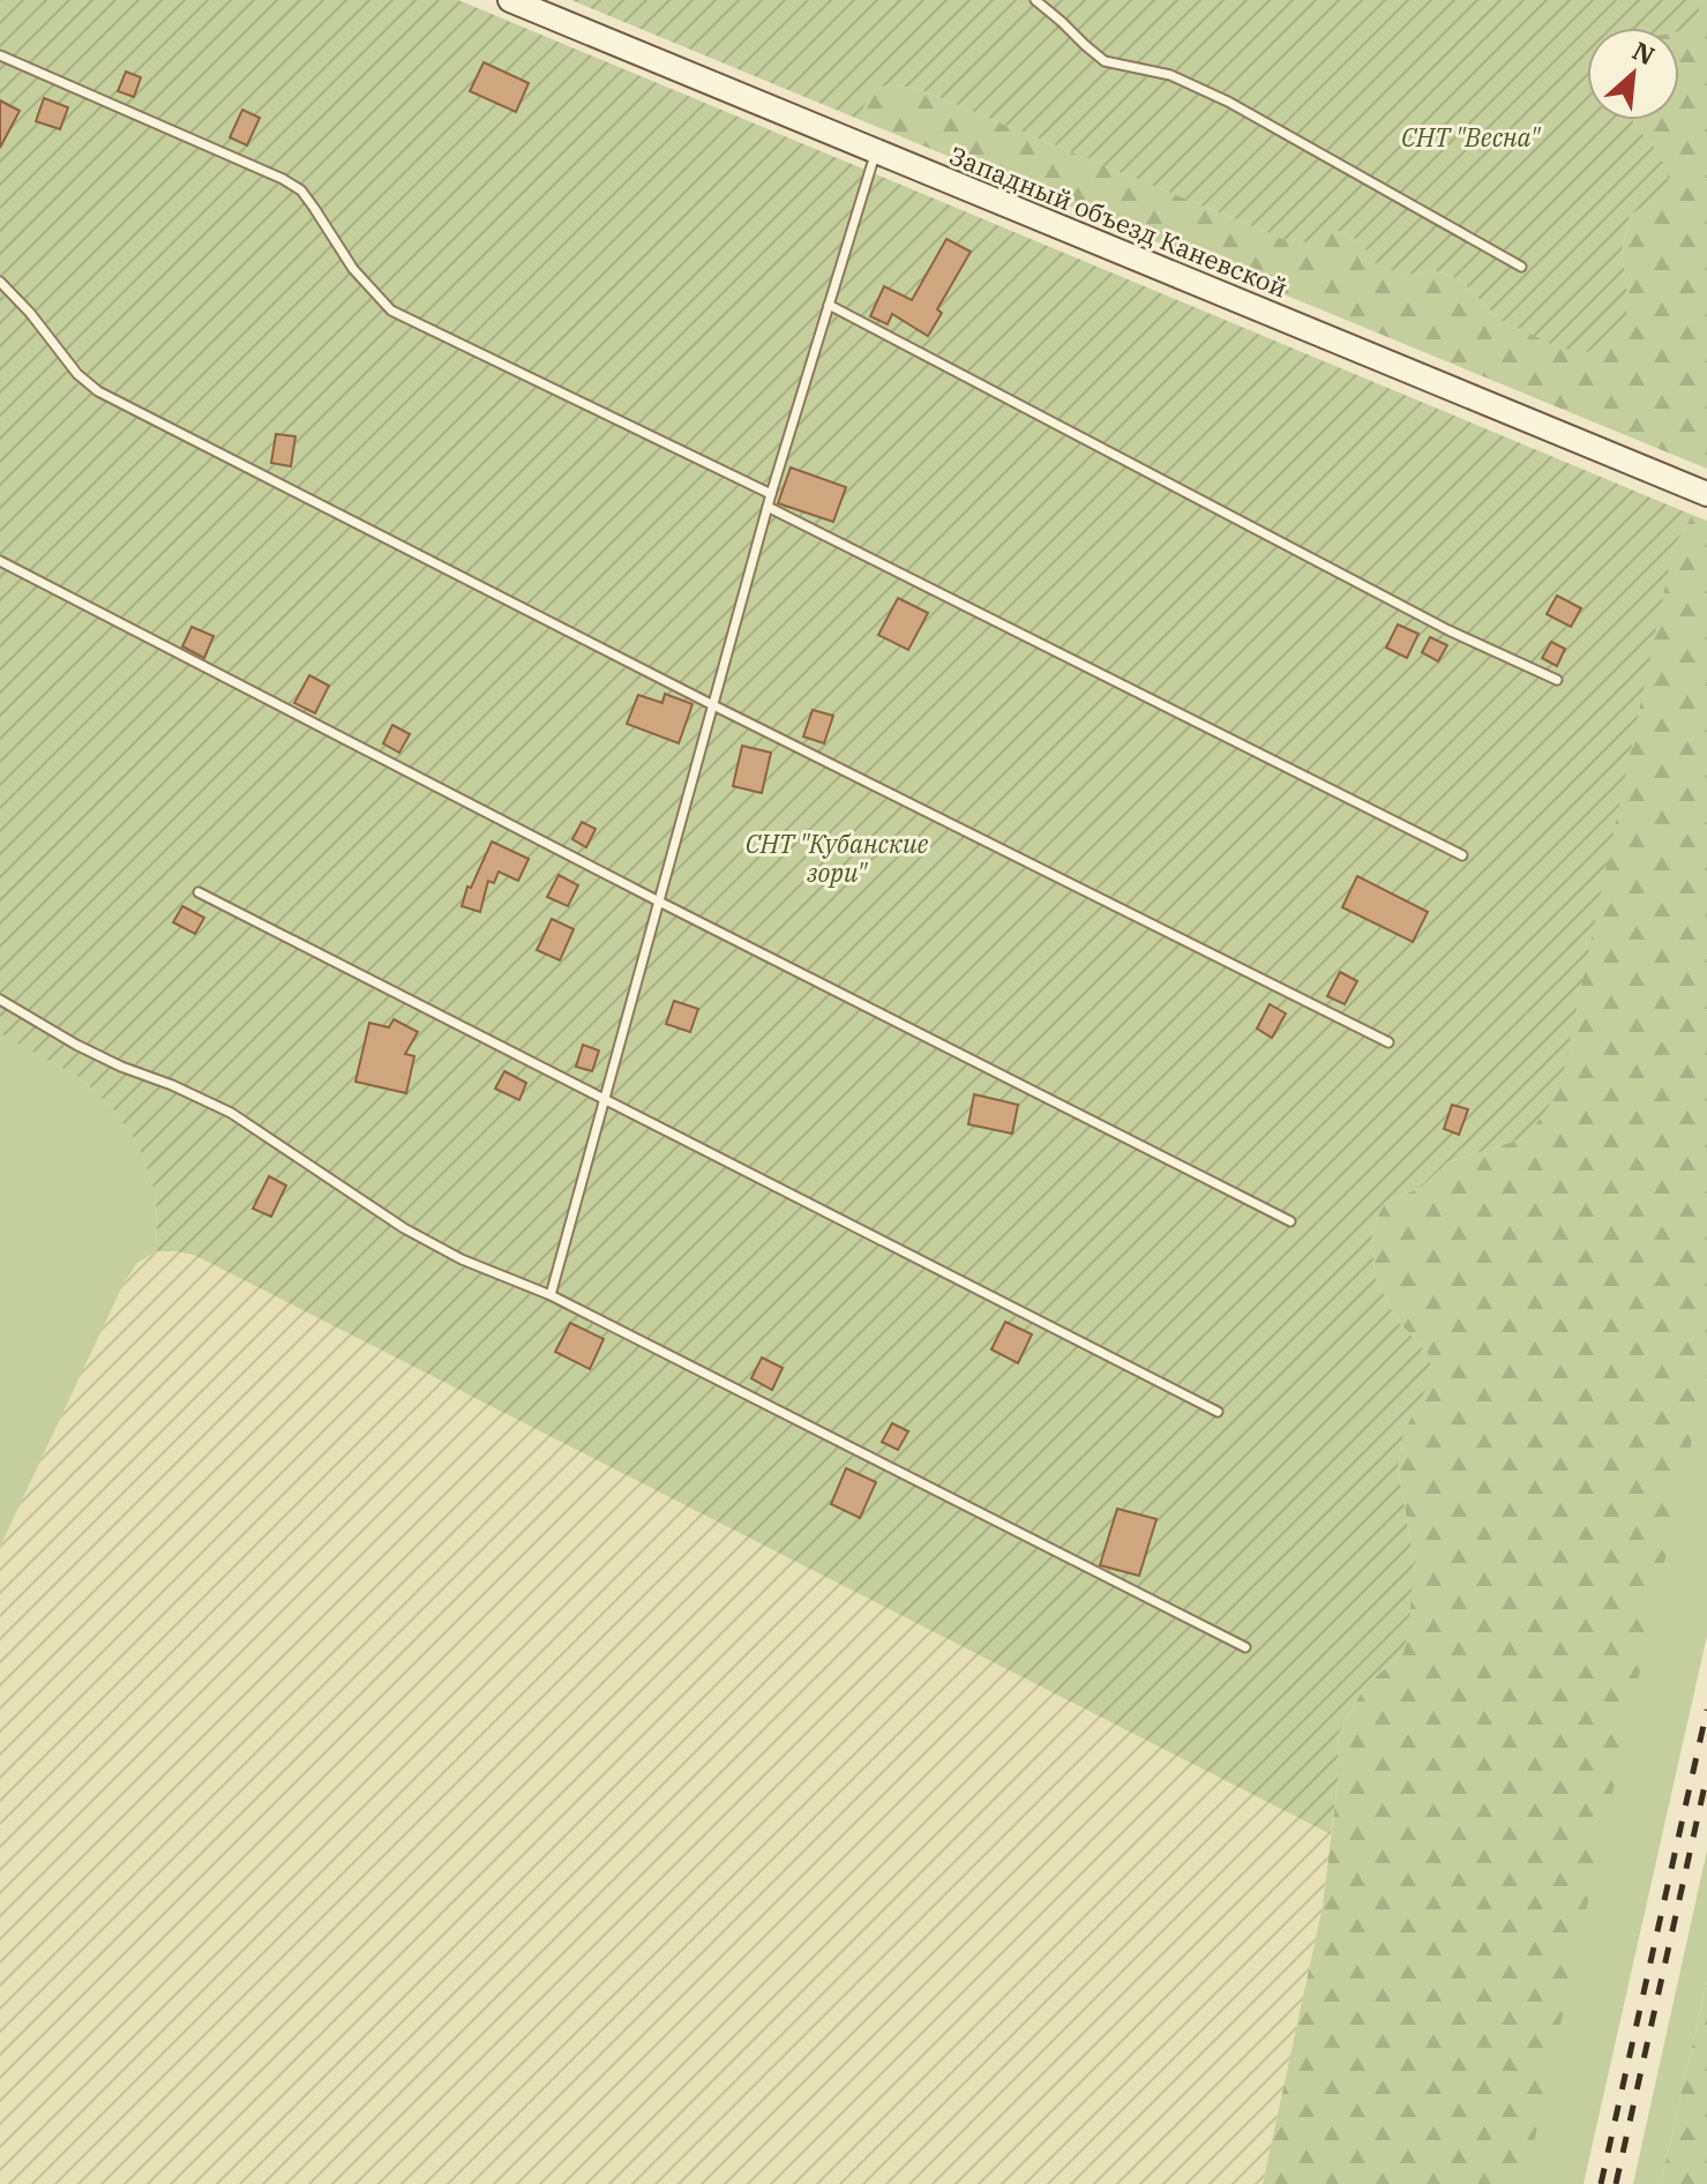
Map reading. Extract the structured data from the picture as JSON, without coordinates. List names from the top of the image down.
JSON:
{
  "streets": {
    "main road": ["Западный объезд Каневской"]
  },
  "parks": ["СНТ \"Весна\"", "СНТ \"Кубанские зори\""],
  "north": "top right"
}
